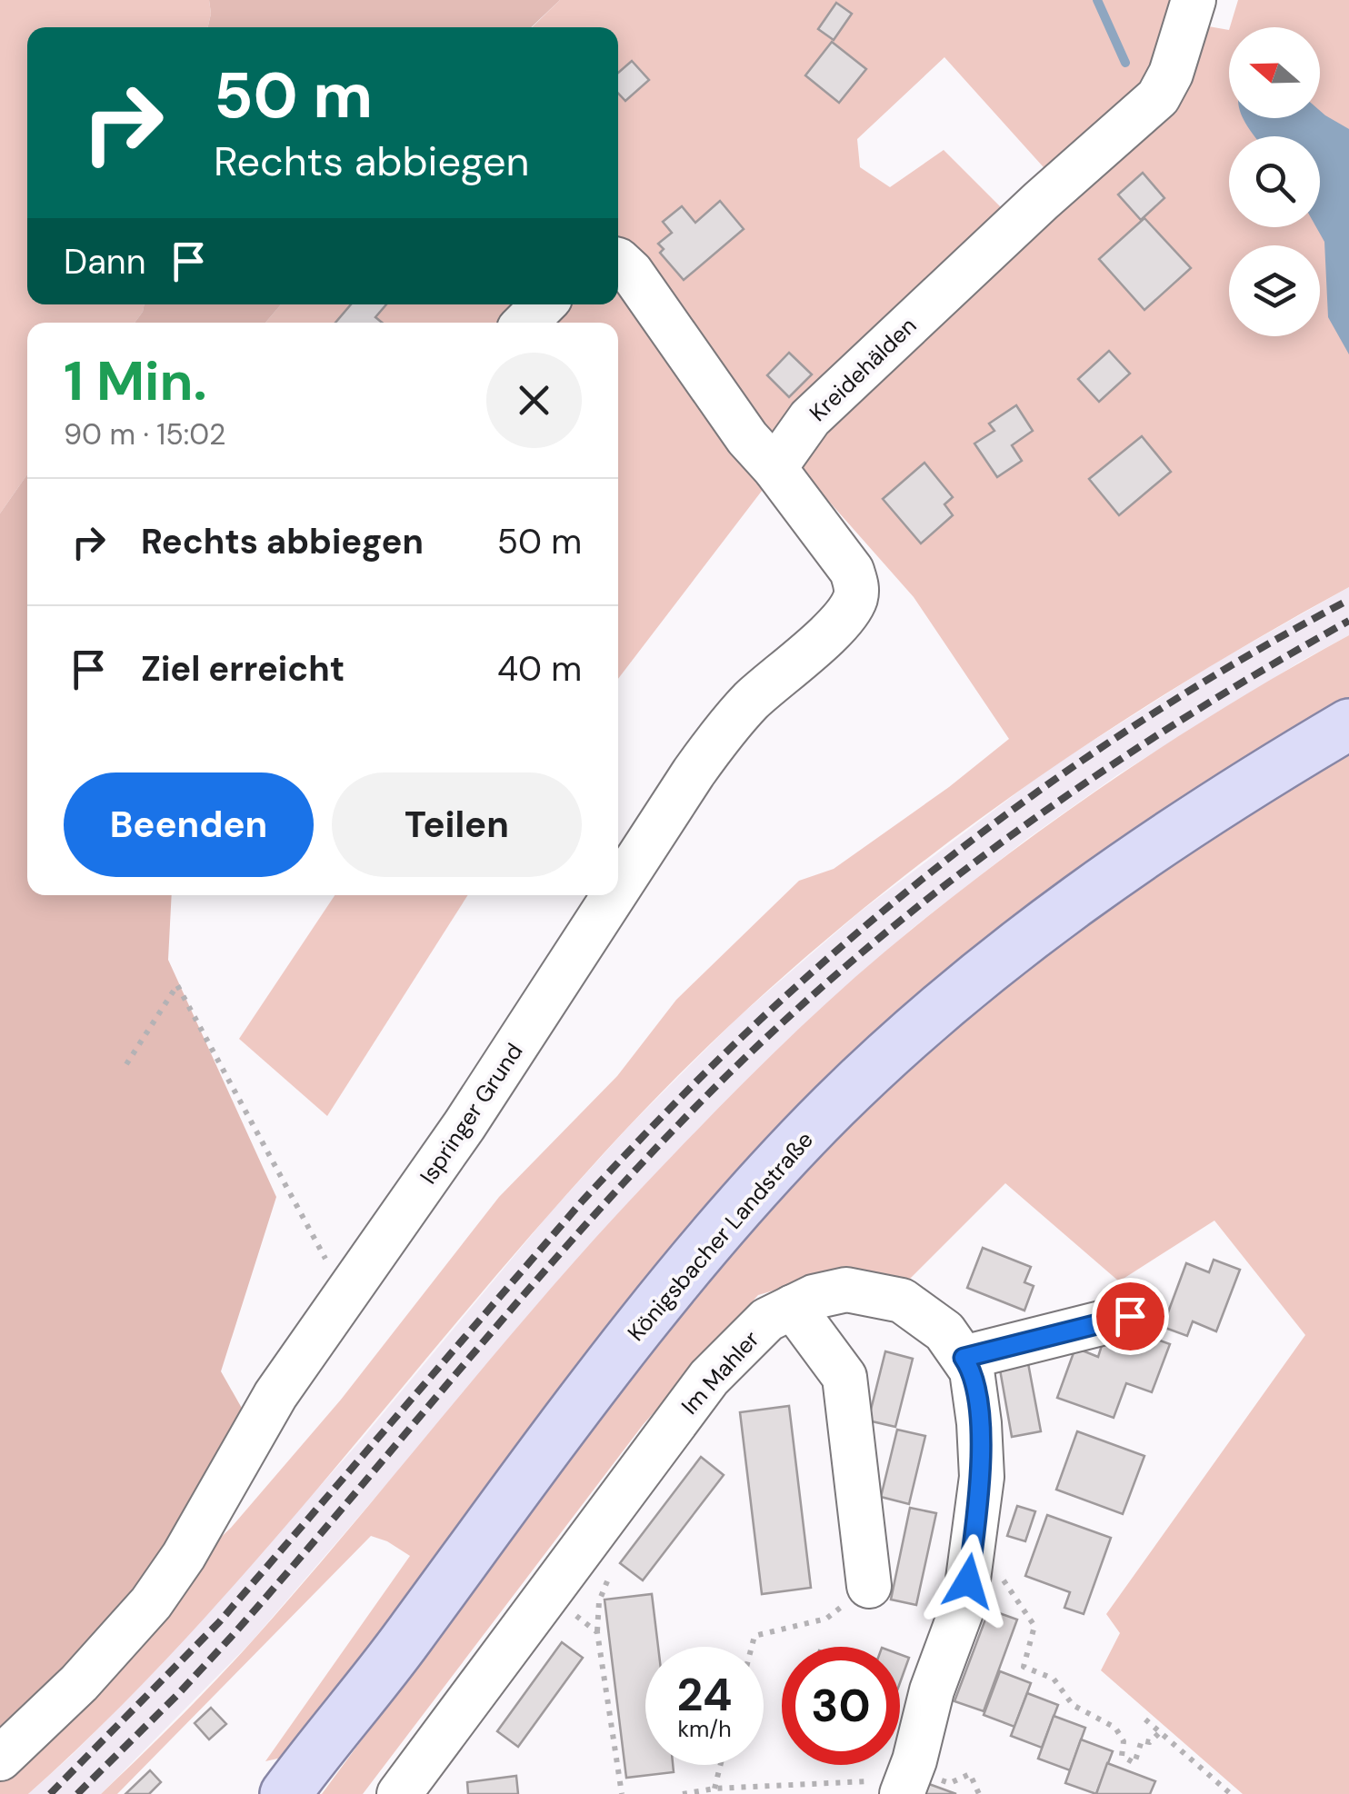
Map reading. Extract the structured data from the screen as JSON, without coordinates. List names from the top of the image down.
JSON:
{
  "streets": {
    "main road": ["Königsbacher Landstraße"],
    "street": ["Kreidehälden", "Ispringer Grund", "Im Mahler"]
  },
  "crossings": [
    ["Kreidehälden", "Ispringer Grund"]
  ],
  "north": "left",
  "page": {
    "turn": ["50 m", "Rechts abbiegen"],
    "then": "Dann",
    "heading": ["1 Min.", "90 m · 15:02"],
    "list": [
      {
        "name": "Rechts abbiegen",
        "value": "50 m"
      },
      {
        "name": "Ziel erreicht",
        "value": "40 m"
      }
    ],
    "buttons": ["Beenden", "Teilen"],
    "speed": "24 km/h",
    "limit": "30"
  }
}
